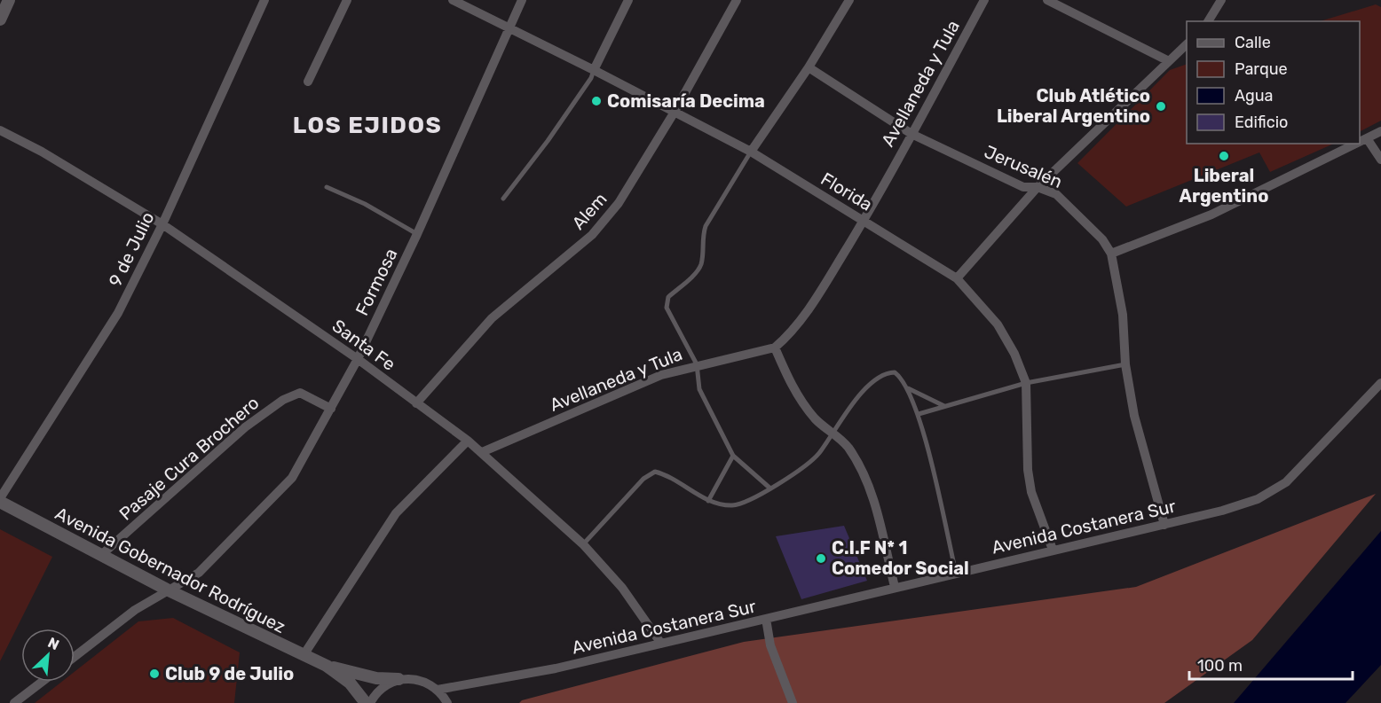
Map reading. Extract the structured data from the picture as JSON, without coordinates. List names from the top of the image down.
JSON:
{
  "streets": {
    "street": [
      "Avellaneda y Tula",
      "Jerusalén",
      "Florida",
      "Alem",
      "9 de Julio",
      "Formosa",
      "Santa Fe",
      "Pasaje Cura Brochero",
      "Avenida Costanera Sur",
      "Avenida Gobernador Rodríguez"
    ]
  },
  "crossings": [
    ["Avellaneda y Tula", "Jerusalén"],
    ["Avellaneda y Tula", "Florida"],
    ["Avellaneda y Tula", "Santa Fe"],
    ["Jerusalén", "Avenida Costanera Sur"],
    ["Florida", "Alem"],
    ["Florida", "Formosa"],
    ["Florida", "Avenida Costanera Sur"],
    ["Alem", "Santa Fe"],
    ["9 de Julio", "Santa Fe"],
    ["9 de Julio", "Avenida Gobernador Rodríguez"],
    ["Formosa", "Santa Fe"],
    ["Formosa", "Pasaje Cura Brochero"],
    ["Formosa", "Avenida Gobernador Rodríguez"],
    ["Santa Fe", "Avenida Costanera Sur"],
    ["Pasaje Cura Brochero", "Avenida Gobernador Rodríguez"]
  ],
  "districts": ["LOS EJIDOS"],
  "places": [
    "Comisaría Decima",
    "Club Atlético Liberal Argentino",
    "Liberal Argentino",
    "C.I.F N* 1 Comedor Social",
    "Club 9 de Julio"
  ],
  "legend": [
    "Calle",
    "Parque",
    "Agua",
    "Edificio"
  ],
  "scale_bar": "100 m",
  "north": "top right"
}
